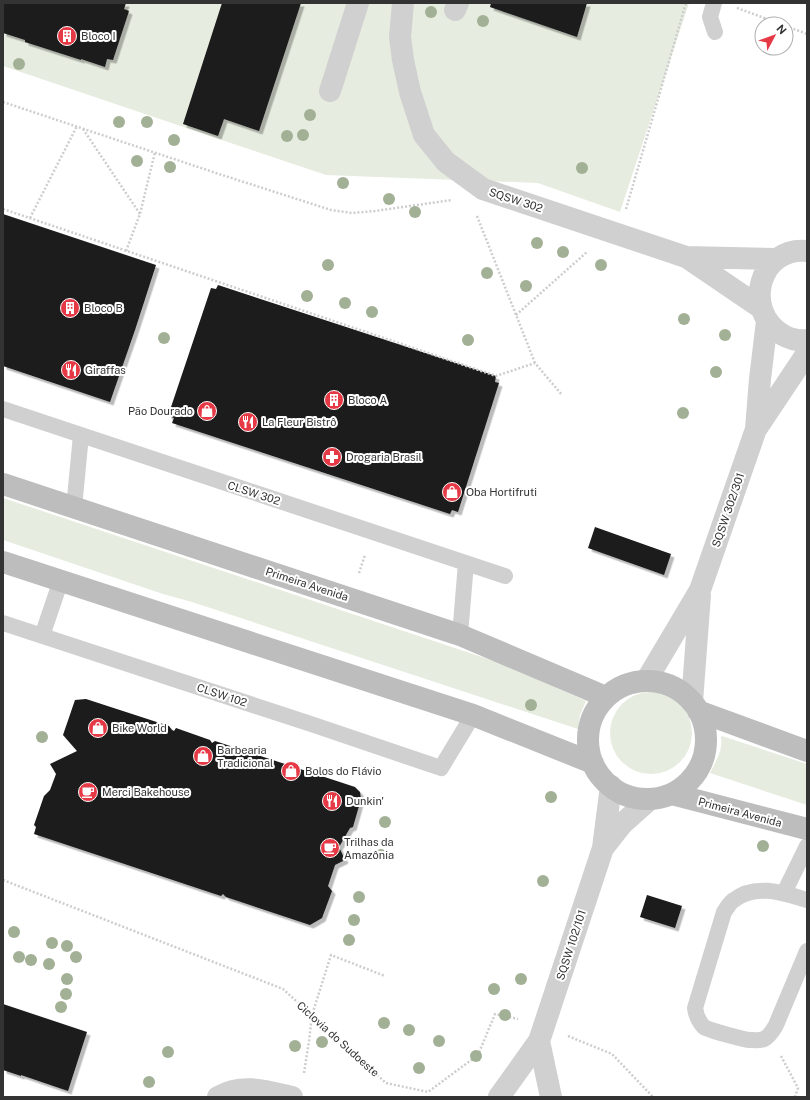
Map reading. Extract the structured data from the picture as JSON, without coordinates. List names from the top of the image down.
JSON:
{
  "streets": {
    "main road": ["Primeira Avenida"],
    "street": ["SQSW 302", "SQSW 302/301", "SQSW 102/101"],
    "lane": ["CLSW 302", "CLSW 102"],
    "path": ["Ciclovia do Sudoeste"]
  },
  "crossings": [
    ["SQSW 302", "SQSW 302/301"],
    ["SQSW 302/301", "Primeira Avenida"],
    ["SQSW 302/301", "SQSW 102/101"],
    ["Primeira Avenida", "SQSW 102/101"],
    ["SQSW 102/101", "Ciclovia do Sudoeste"]
  ],
  "places": {
    "building": ["Bloco I", "Bloco B", "Bloco A"],
    "restaurant": ["Giraffas", "La Fleur Bistrô", "Dunkin'"],
    "shop": [
      "Pão Dourado",
      "Oba Hortifruti",
      "Bike World",
      "Barbearia Tradicional",
      "Bolos do Flávio"
    ],
    "pharmacy": ["Drogaria Brasil"],
    "cafe": ["Merci Bakehouse", "Trilhas da Amazônia"]
  },
  "north": "top right"
}
